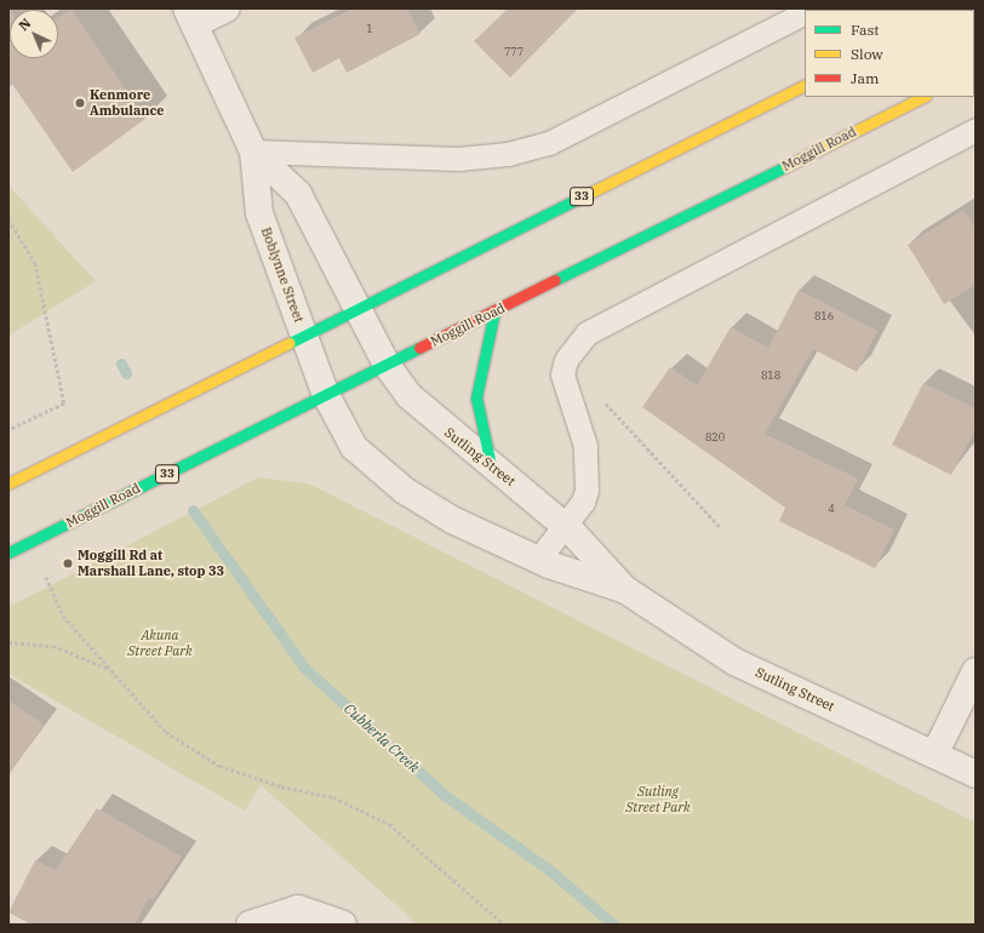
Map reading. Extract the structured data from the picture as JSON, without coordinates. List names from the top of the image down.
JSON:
{
  "streets": {
    "main road": ["Moggill Road", "33"],
    "street": ["Boblynne Street", "Sutling Street"]
  },
  "crossings": [
    ["Moggill Road", "Boblynne Street"],
    ["Moggill Road", "Sutling Street"],
    ["33", "Boblynne Street"],
    ["33", "Sutling Street"],
    ["Boblynne Street", "Sutling Street"]
  ],
  "water": ["Cubberla Creek"],
  "parks": ["Akuna Street Park", "Sutling Street Park"],
  "places": ["Kenmore Ambulance", "Moggill Rd at Marshall Lane, stop 33"],
  "house_numbers": [
    "1",
    "777",
    "816",
    "818",
    "820",
    "4"
  ],
  "legend": ["Fast", "Slow", "Jam"],
  "north": "top left"
}
